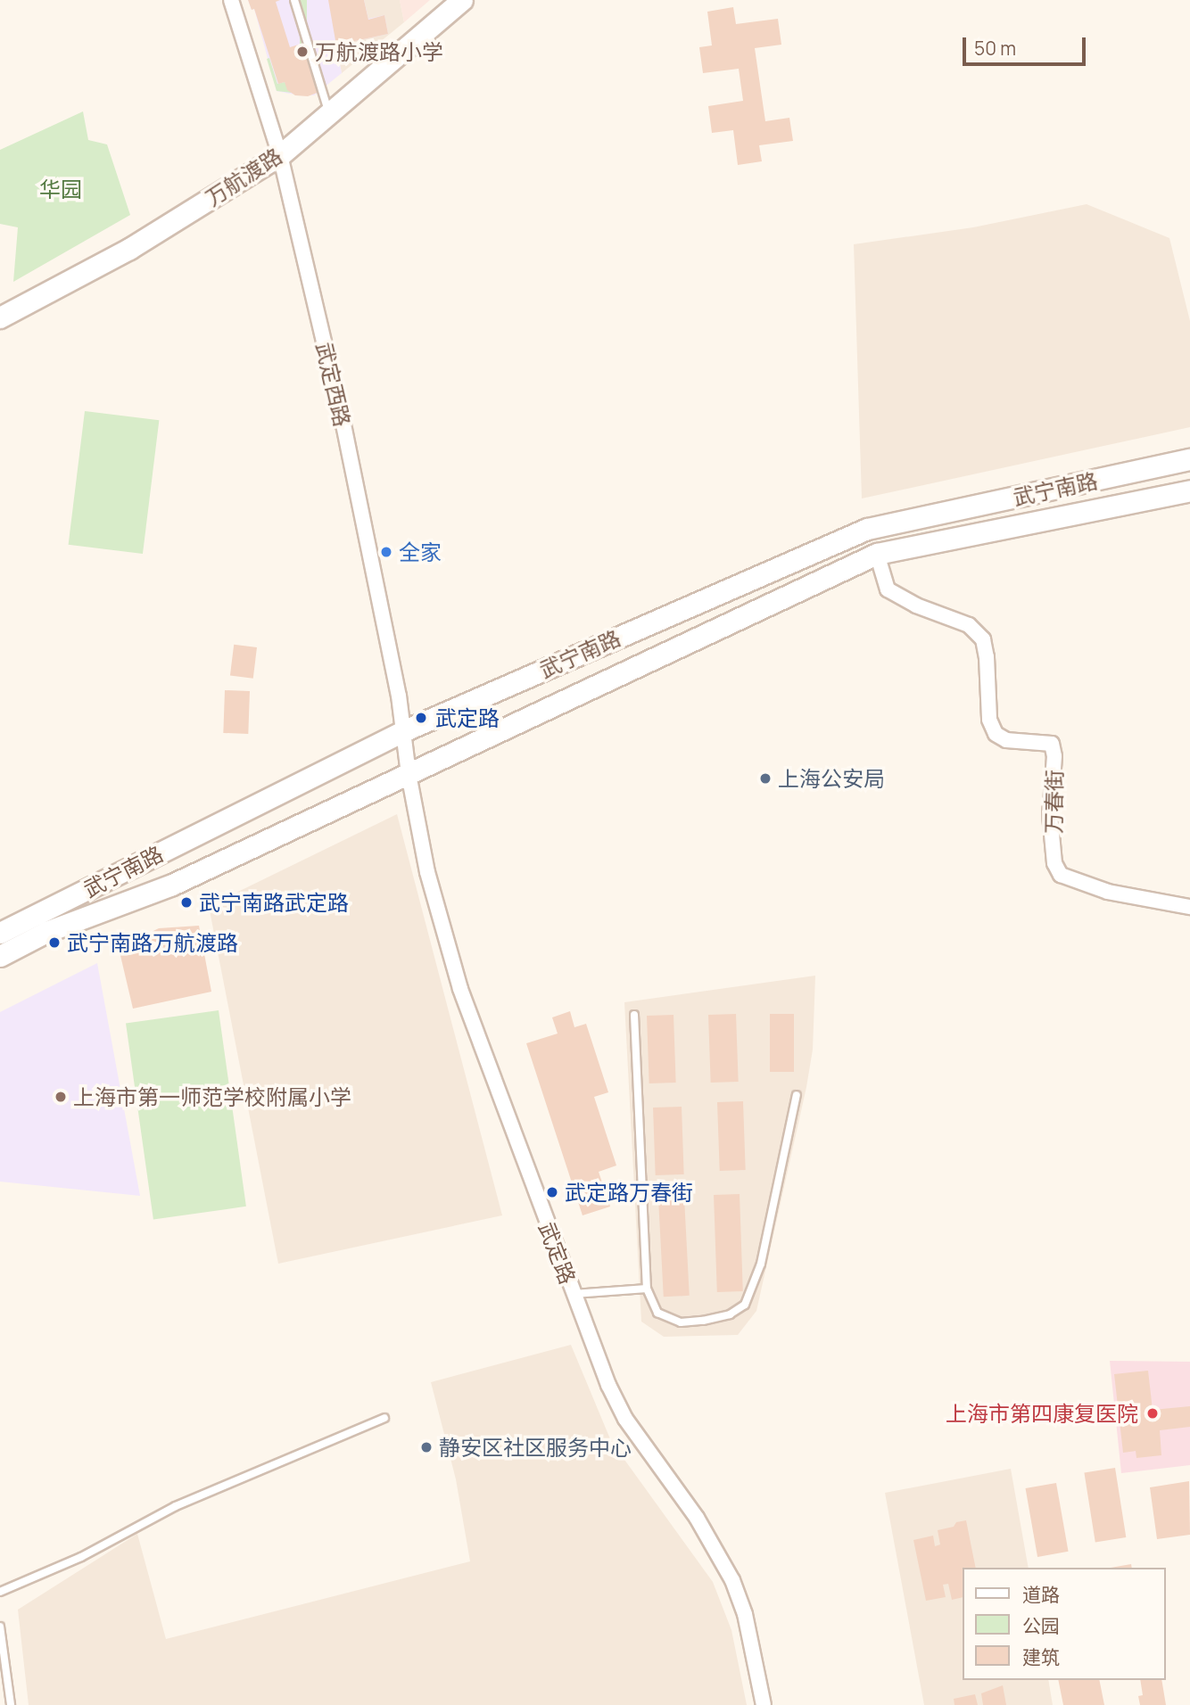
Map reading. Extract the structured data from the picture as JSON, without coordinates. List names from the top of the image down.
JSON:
{
  "streets": {
    "main road": ["万航渡路", "武宁南路"],
    "street": ["武定西路", "万春街", "武定路"]
  },
  "crossings": [
    ["万航渡路", "武定西路"],
    ["武定西路", "武宁南路"],
    ["武定西路", "武定路"],
    ["武宁南路", "万春街"],
    ["武宁南路", "武定路"]
  ],
  "parks": ["华园"],
  "places": [
    "万航渡路小学",
    "全家",
    "武定路",
    "上海公安局",
    "武宁南路武定路",
    "武宁南路万航渡路",
    "上海市第一师范学校附属小学",
    "武定路万春街",
    "上海市第四康复医院",
    "静安区社区服务中心"
  ],
  "legend": ["道路", "公园", "建筑"],
  "scale_bar": "50 m"
}
